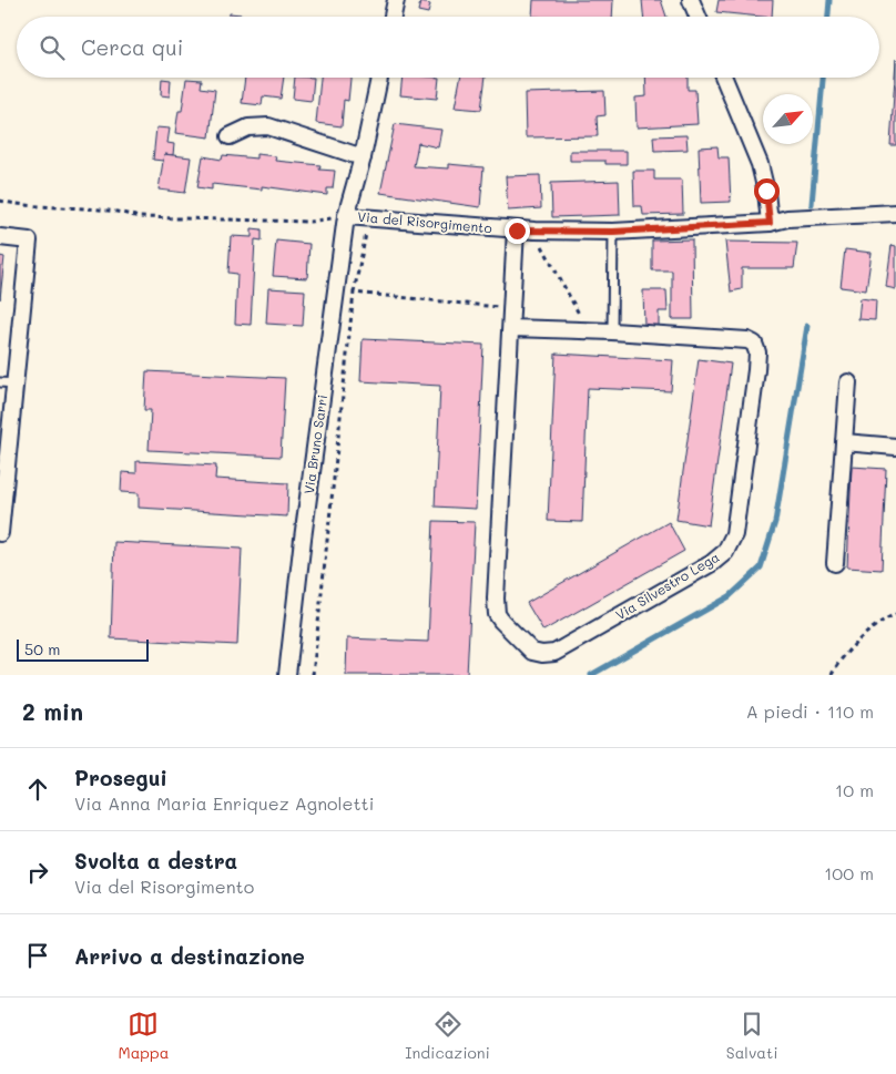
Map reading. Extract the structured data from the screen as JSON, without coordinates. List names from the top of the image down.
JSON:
{
  "streets": {
    "street": ["Via del Risorgimento", "Via Bruno Sarri", "Via Silvestro Lega"]
  },
  "crossings": [
    ["Via del Risorgimento", "Via Bruno Sarri"],
    ["Via del Risorgimento", "Via Silvestro Lega"]
  ],
  "scale_bar": "50 m",
  "north": "top right",
  "page": {
    "search": "Cerca qui",
    "scale": "50 m",
    "heading": ["2 min", "A piedi · 110 m"],
    "list": [
      ["Prosegui", "Via Anna Maria Enriquez Agnoletti", "10 m"],
      ["Svolta a destra", "Via del Risorgimento", "100 m"],
      "Arrivo a destinazione"
    ],
    "nav": ["Mappa", "Indicazioni", "Salvati"]
  }
}
